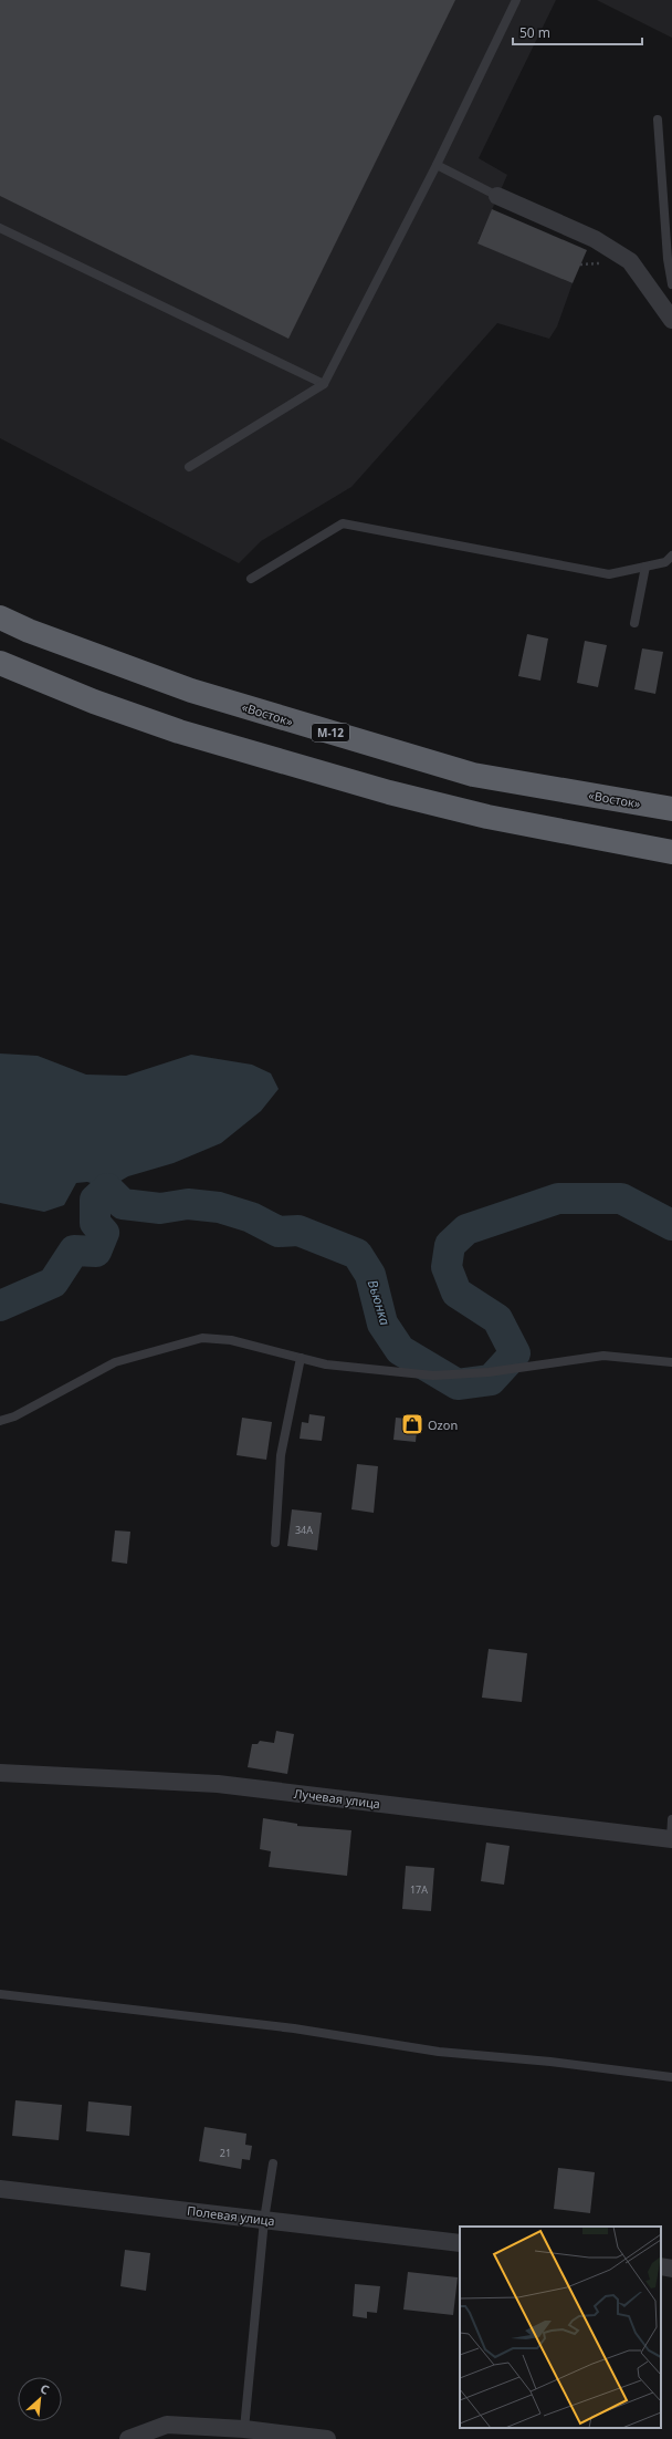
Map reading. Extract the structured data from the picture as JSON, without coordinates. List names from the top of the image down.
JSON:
{
  "streets": {
    "highway": ["«Восток»", "М-12"],
    "street": ["Лучевая улица", "Полевая улица"]
  },
  "water": ["Вьюнка"],
  "places": {
    "shop": ["Ozon"]
  },
  "house_numbers": ["34А", "17А", "21"],
  "scale_bar": "50 m",
  "north": "top right"
}
